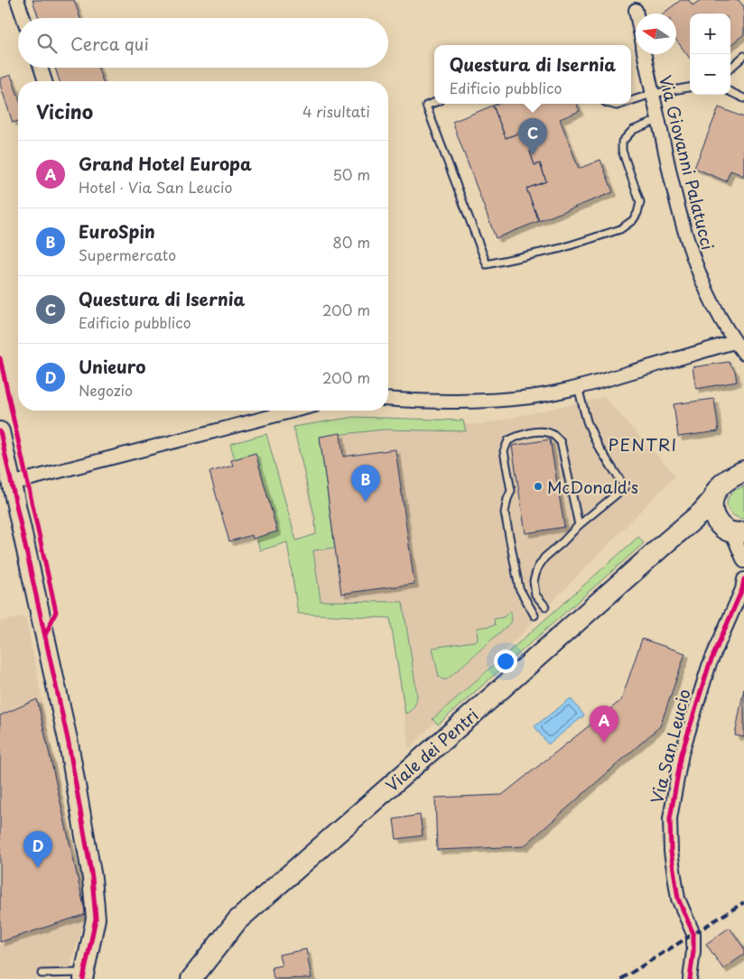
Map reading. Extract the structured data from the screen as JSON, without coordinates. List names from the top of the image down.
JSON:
{
  "streets": {
    "main road": ["Viale dei Pentri"],
    "street": ["Via Giovanni Palatucci", "Via San Leucio"]
  },
  "districts": ["PENTRI"],
  "places": ["McDonald's"],
  "north": "left",
  "page": {
    "map_buttons": ["+", "−"],
    "search": "Cerca qui",
    "popup": ["Questura di Isernia", "Edificio pubblico"],
    "heading": ["Vicino", "4 risultati"],
    "pins": [
      "C",
      "B",
      "A",
      "D"
    ],
    "list": [
      {
        "mark": "A",
        "name": "Grand Hotel Europa",
        "note": "Hotel · Via San Leucio",
        "value": "50 m"
      },
      {
        "mark": "B",
        "name": "EuroSpin",
        "note": "Supermercato",
        "value": "80 m"
      },
      {
        "mark": "C",
        "name": "Questura di Isernia",
        "note": "Edificio pubblico",
        "value": "200 m"
      },
      {
        "mark": "D",
        "name": "Unieuro",
        "note": "Negozio",
        "value": "200 m"
      }
    ]
  }
}
